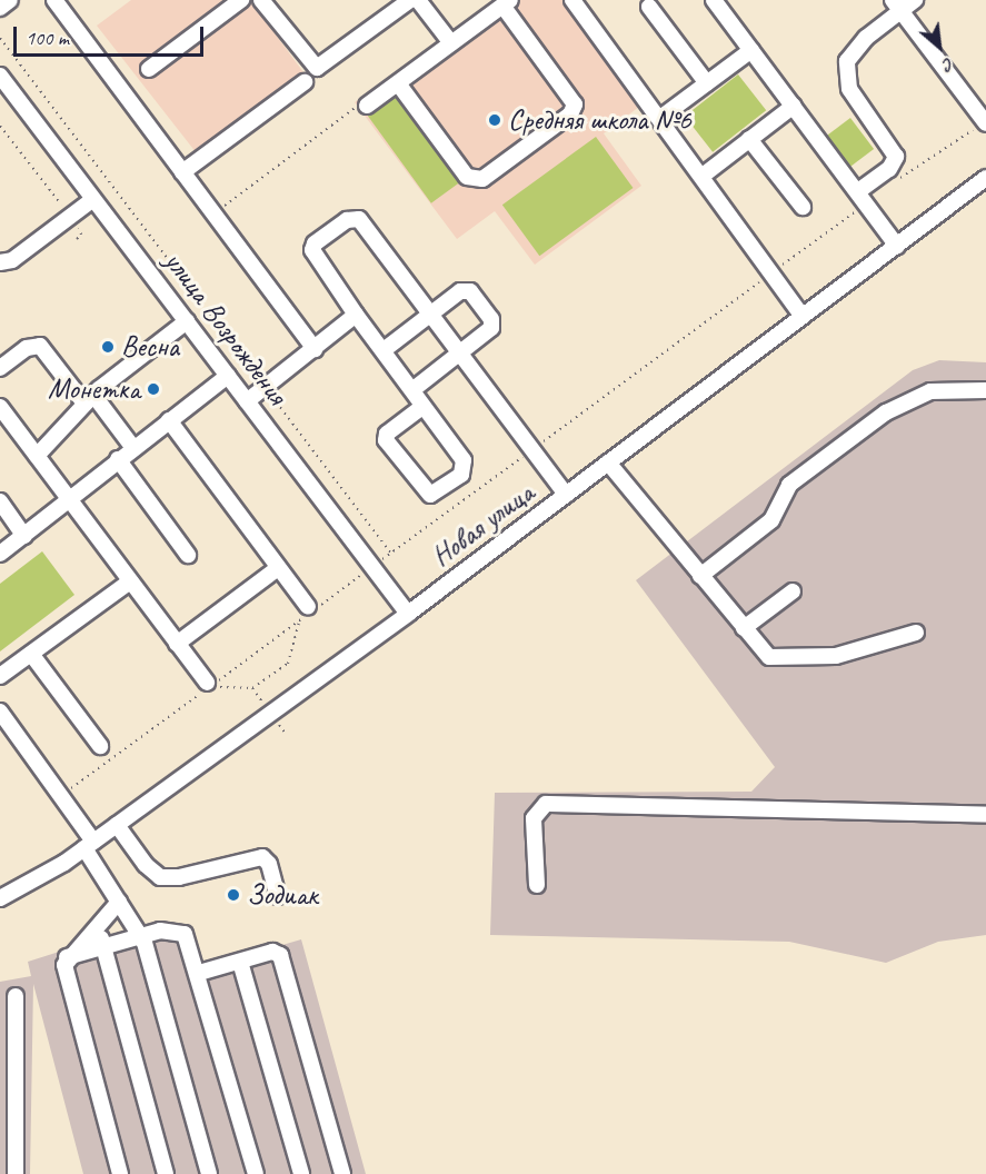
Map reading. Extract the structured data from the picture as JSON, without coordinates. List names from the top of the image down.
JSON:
{
  "streets": {
    "street": ["улица Возрождения", "Новая улица"]
  },
  "crossings": [
    ["улица Возрождения", "Новая улица"]
  ],
  "places": [
    "Средняя школа №6",
    "Весна",
    "Монетка",
    "Зодиак"
  ],
  "scale_bar": "100 m",
  "north": "bottom right"
}
